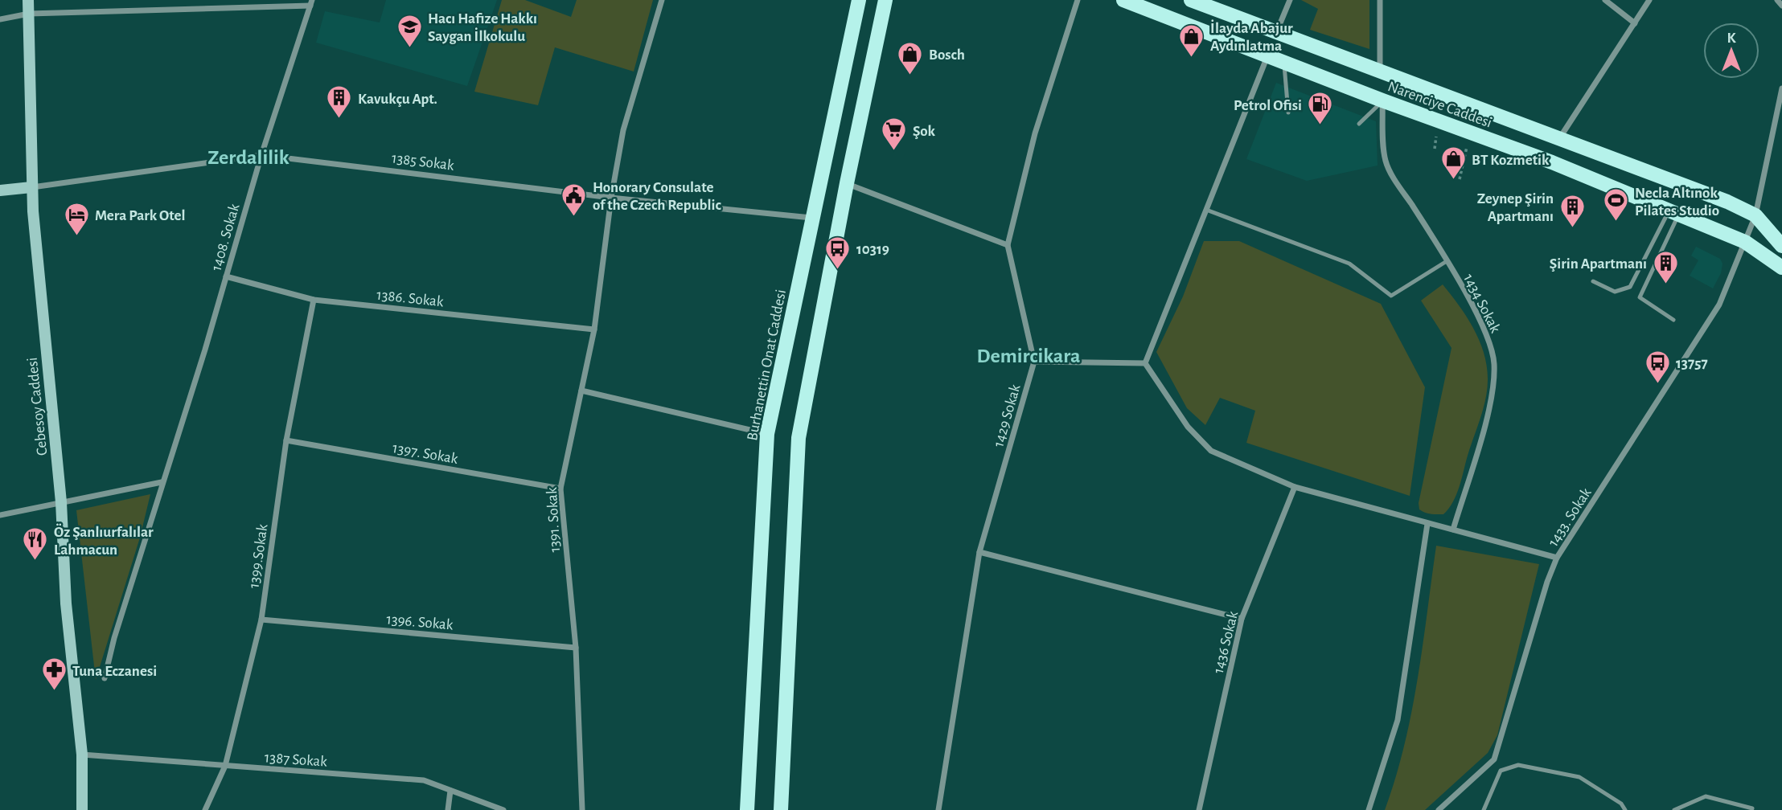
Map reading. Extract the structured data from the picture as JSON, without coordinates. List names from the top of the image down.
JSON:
{
  "streets": {
    "main road": ["Narenciye Caddesi", "Burhanettin Onat Caddesi", "Cebesoy Caddesi"],
    "street": [
      "1385 Sokak",
      "1408. Sokak",
      "1386. Sokak",
      "1434 Sokak",
      "1429 Sokak",
      "1397. Sokak",
      "1433. Sokak",
      "1391. Sokak",
      "1399.Sokak",
      "1396. Sokak",
      "1436 Sokak",
      "1387 Sokak"
    ]
  },
  "crossings": [
    ["Narenciye Caddesi", "1434 Sokak"],
    ["Narenciye Caddesi", "1433. Sokak"],
    ["1385 Sokak", "1408. Sokak"],
    ["1385 Sokak", "Burhanettin Onat Caddesi"],
    ["1385 Sokak", "Cebesoy Caddesi"],
    ["1385 Sokak", "1391. Sokak"],
    ["1408. Sokak", "1386. Sokak"],
    ["1386. Sokak", "1391. Sokak"],
    ["1386. Sokak", "1399.Sokak"],
    ["Cebesoy Caddesi", "1387 Sokak"],
    ["1397. Sokak", "1391. Sokak"],
    ["1397. Sokak", "1399.Sokak"],
    ["1391. Sokak", "1396. Sokak"],
    ["1399.Sokak", "1396. Sokak"],
    ["1399.Sokak", "1387 Sokak"]
  ],
  "districts": ["Zerdalilik", "Demircikara"],
  "places": {
    "school or university": ["Hacı Hafize Hakkı Saygan İlkokulu"],
    "shop": ["İlayda Abajur Aydınlatma", "Bosch", "BT Kozmetik"],
    "building": ["Kavukçu Apt.", "Zeynep Şirin Apartmanı", "Şirin Apartmanı"],
    "fuel station": ["Petrol Ofisi"],
    "supermarket": ["Şok"],
    "public building": ["Honorary Consulate of the Czech Republic"],
    "sports": ["Necla Altınok Pilates Studio"],
    "hotel": ["Mera Park Otel"],
    "bus stop": ["10319", "13757"],
    "restaurant": ["Öz Şanlıurfalılar Lahmacun"],
    "pharmacy": ["Tuna Eczanesi"]
  },
  "north": "top"
}
